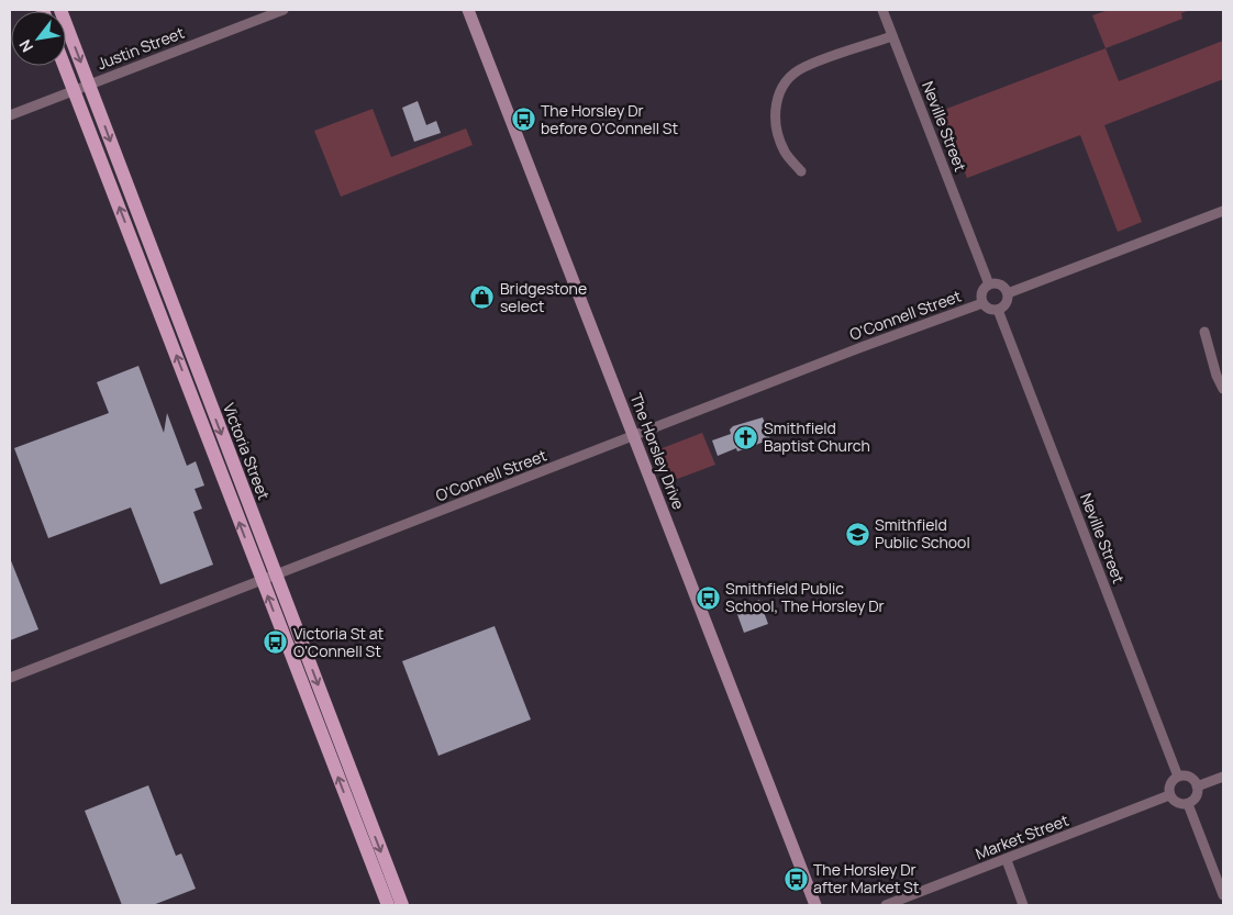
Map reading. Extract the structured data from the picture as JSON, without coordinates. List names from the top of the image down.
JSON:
{
  "streets": {
    "main road": ["Victoria Street", "The Horsley Drive"],
    "street": [
      "Justin Street",
      "Neville Street",
      "O'Connell Street",
      "Market Street"
    ]
  },
  "crossings": [
    ["Justin Street", "Victoria Street"],
    ["Neville Street", "O'Connell Street"],
    ["Neville Street", "Market Street"],
    ["O'Connell Street", "Victoria Street"],
    ["O'Connell Street", "The Horsley Drive"]
  ],
  "places": {
    "bus stop": [
      "The Horsley Dr before O'Connell St",
      "Smithfield Public School, The Horsley Dr",
      "Victoria St at O'Connell St",
      "The Horsley Dr after Market St"
    ],
    "shop": ["Bridgestone select"],
    "church": ["Smithfield Baptist Church"],
    "school or university": ["Smithfield Public School"]
  },
  "north": "bottom left"
}
